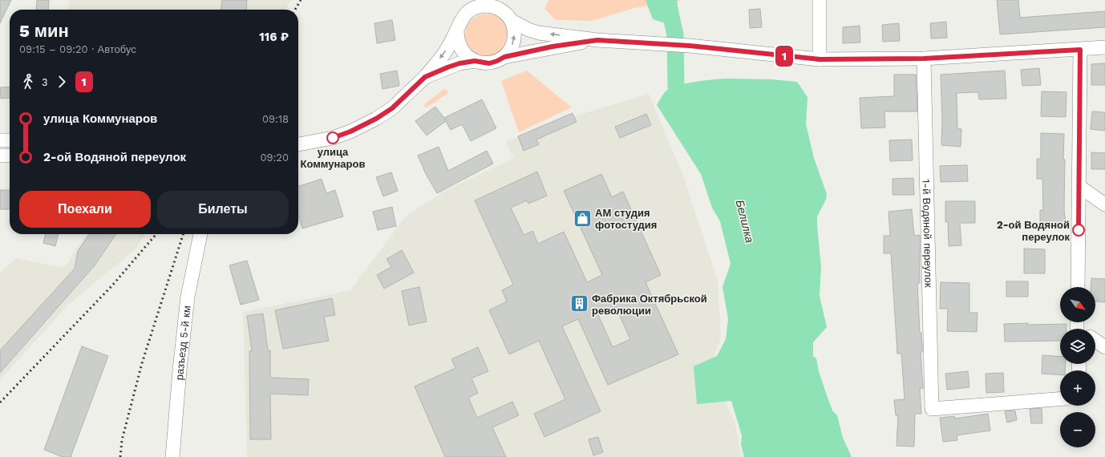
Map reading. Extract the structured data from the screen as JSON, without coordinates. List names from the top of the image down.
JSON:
{
  "streets": {
    "street": ["1-й Водяной переулок", "разъезд 5-й км"]
  },
  "water": ["Белилка"],
  "places": {
    "other": ["улица Коммунаров", "2-ой Водяной переулок"],
    "shop": ["АМ студия фотостудия"],
    "building": ["Фабрика Октябрьской революции"]
  },
  "lines": ["bus line 1"],
  "north": "bottom right",
  "page": {
    "on_map": "1",
    "heading": ["5 мин", "09:15 – 09:20 · Автобус", "116 ₽"],
    "legs": ["3", "1"],
    "list": [
      {
        "name": "улица Коммунаров",
        "value": "09:18"
      },
      {
        "name": "2-ой Водяной переулок",
        "value": "09:20"
      }
    ],
    "buttons": ["Поехали", "Билеты"],
    "map_buttons": ["+", "−"]
  }
}
